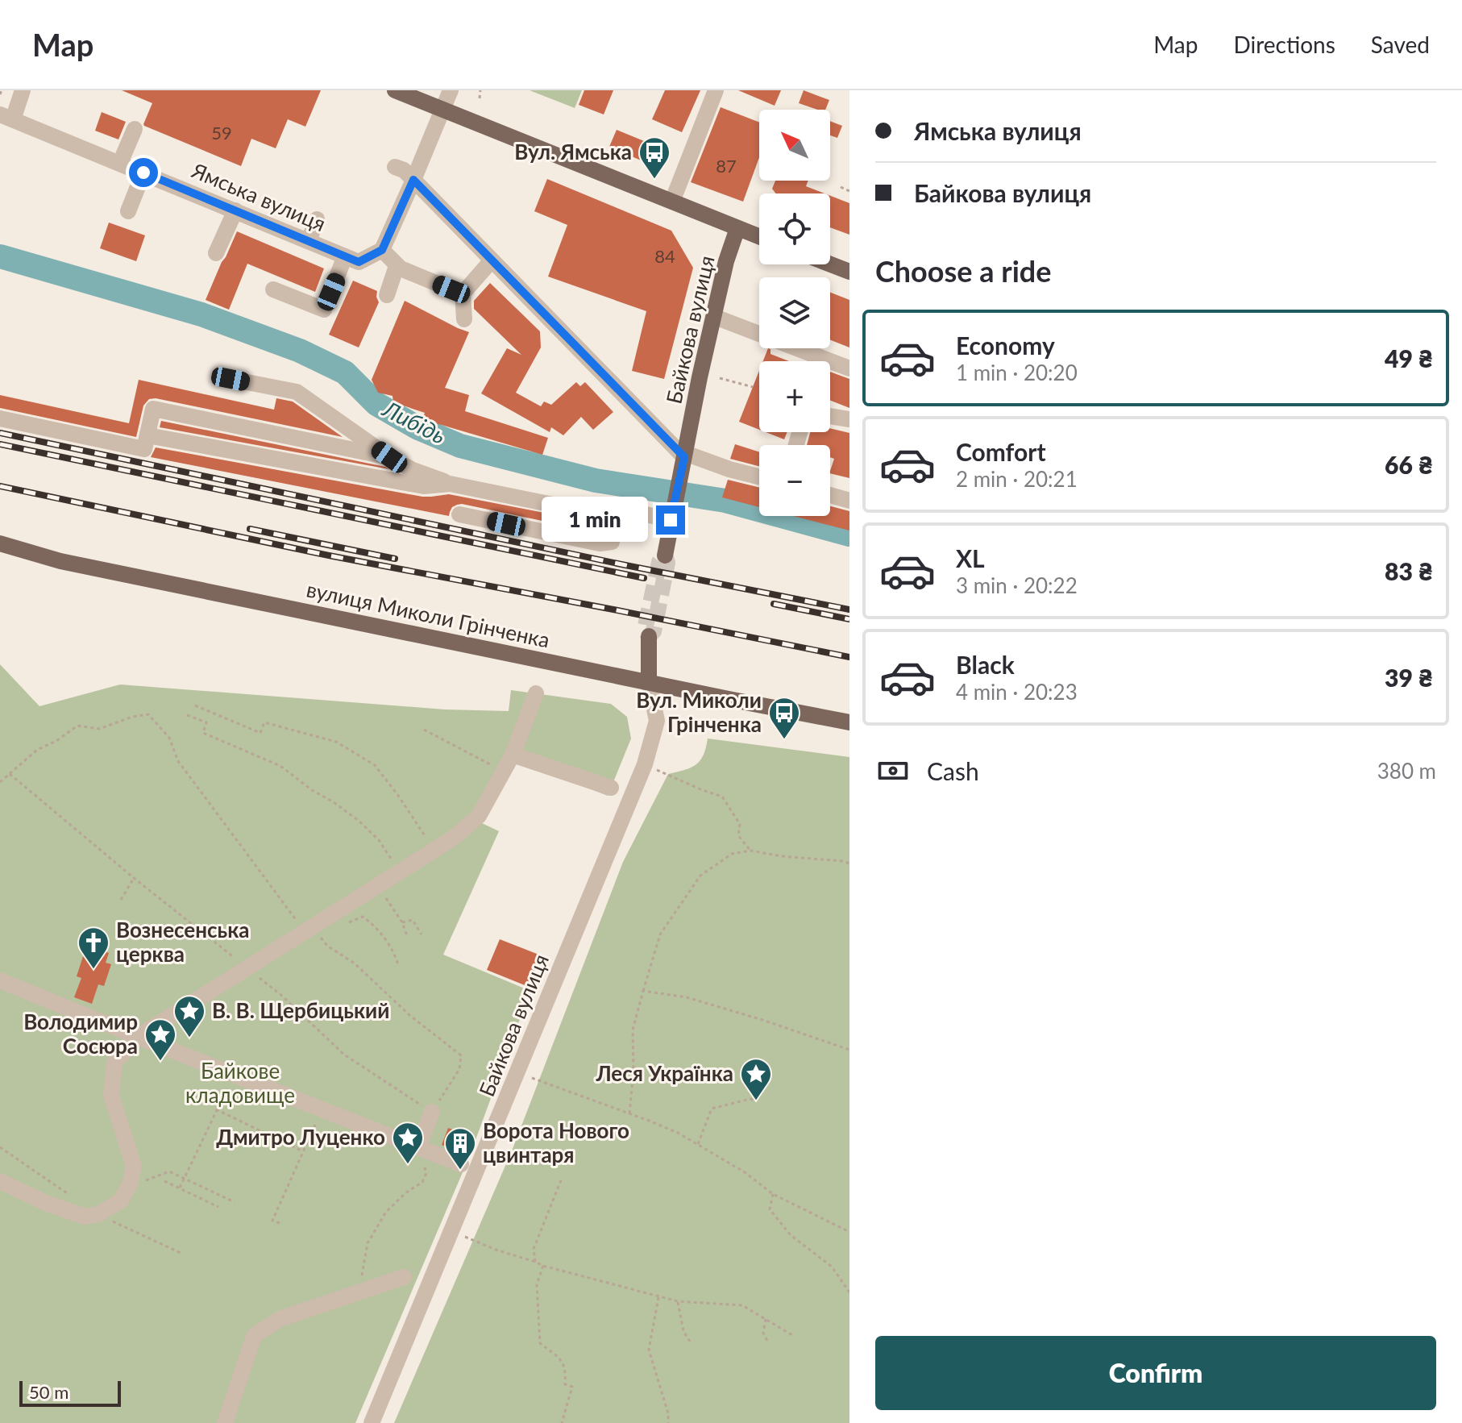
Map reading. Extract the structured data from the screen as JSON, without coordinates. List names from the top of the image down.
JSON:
{
  "streets": {
    "main road": ["Байкова вулиця", "вулиця Миколи Грінченка"],
    "street": ["Ямська вулиця"]
  },
  "crossings": [
    ["Байкова вулиця", "вулиця Миколи Грінченка"]
  ],
  "water": ["Либідь"],
  "parks": ["Байкове кладовище"],
  "places": {
    "bus stop": ["Вул. Ямська", "Вул. Миколи Грінченка"],
    "church": ["Вознесенська церква"],
    "place": [
      "В. В. Щербицький",
      "Володимир Сосюра",
      "Леся Українка",
      "Дмитро Луценко"
    ],
    "building": ["Ворота Нового цвинтаря"]
  },
  "house_numbers": ["59", "87", "84"],
  "scale_bar": "50 m",
  "north": "top left",
  "page": {
    "header": "Map",
    "nav": ["Map", "Directions", "Saved"],
    "banner": ["Ямська вулиця", "Байкова вулиця"],
    "map_buttons": ["+", "−"],
    "heading": "Choose a ride",
    "list": [
      {
        "name": "Economy",
        "note": "1 min · 20:20",
        "value": "49 ₴"
      },
      {
        "name": "Comfort",
        "note": "2 min · 20:21",
        "value": "66 ₴"
      },
      {
        "name": "XL",
        "note": "3 min · 20:22",
        "value": "83 ₴"
      },
      {
        "name": "Black",
        "note": "4 min · 20:23",
        "value": "39 ₴"
      }
    ],
    "bubble": "1 min",
    "pay": ["Cash", "380 m"],
    "buttons": "Confirm",
    "scale": "50 m"
  }
}
